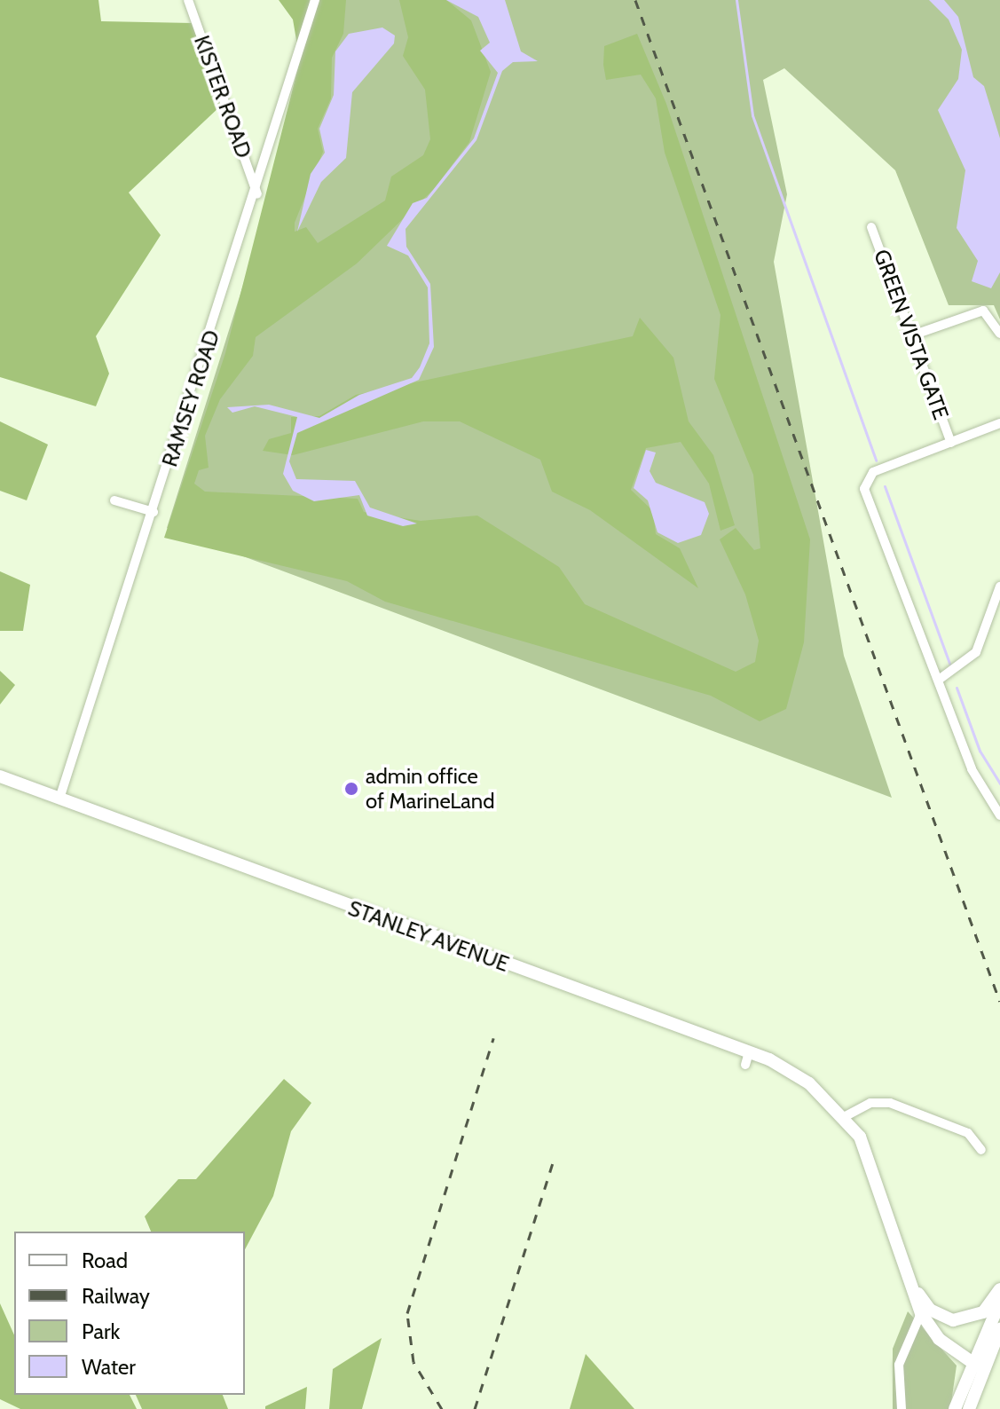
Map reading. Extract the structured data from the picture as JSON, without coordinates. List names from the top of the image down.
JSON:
{
  "streets": {
    "main road": ["STANLEY AVENUE"],
    "street": ["KISTER ROAD", "GREEN VISTA GATE", "RAMSEY ROAD"]
  },
  "crossings": [
    ["KISTER ROAD", "RAMSEY ROAD"],
    ["RAMSEY ROAD", "STANLEY AVENUE"]
  ],
  "places": ["admin office of MarineLand"],
  "legend": [
    "Road",
    "Railway",
    "Park",
    "Water"
  ]
}
